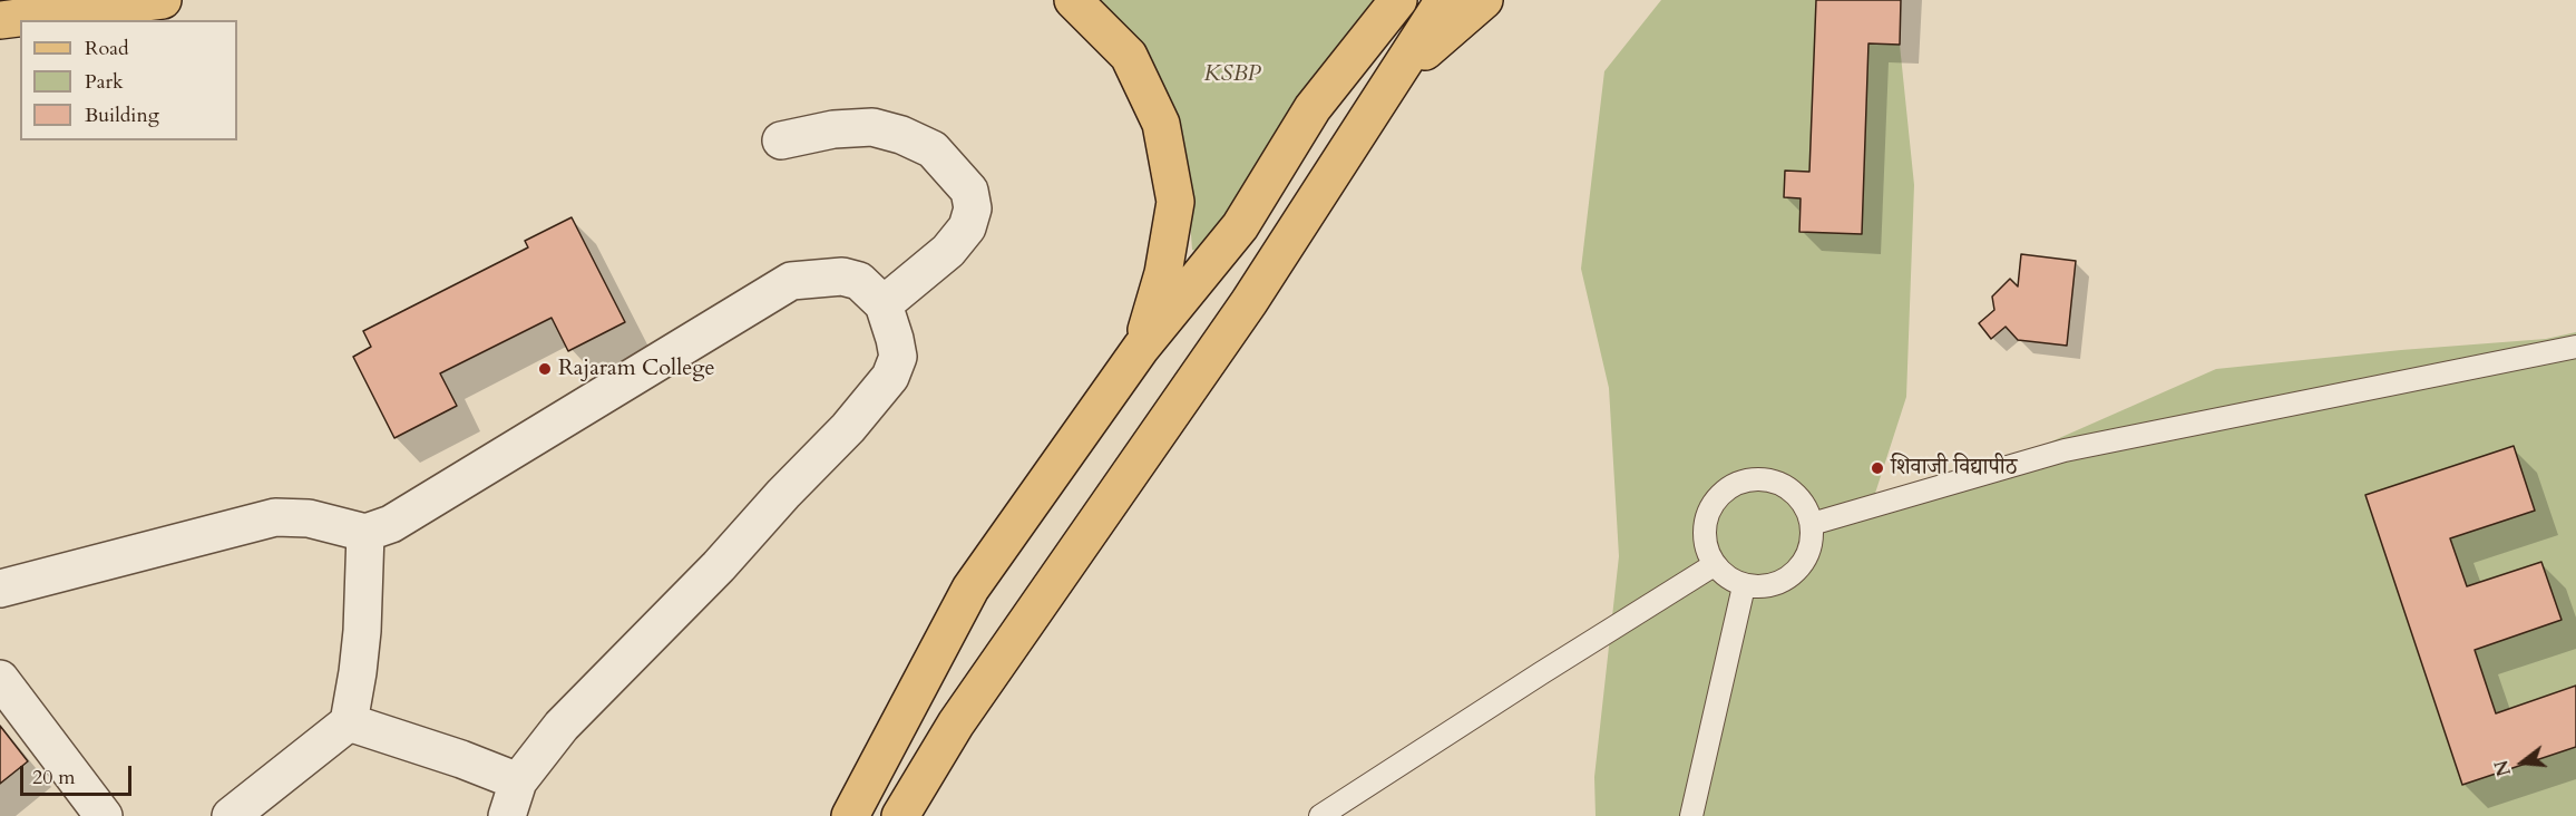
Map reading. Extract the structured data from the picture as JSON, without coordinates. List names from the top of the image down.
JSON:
{
  "parks": ["KSBP"],
  "places": ["Rajaram College", "शिवाजी विद्यापीठ"],
  "legend": ["Road", "Park", "Building"],
  "scale_bar": "20 m",
  "north": "left"
}
